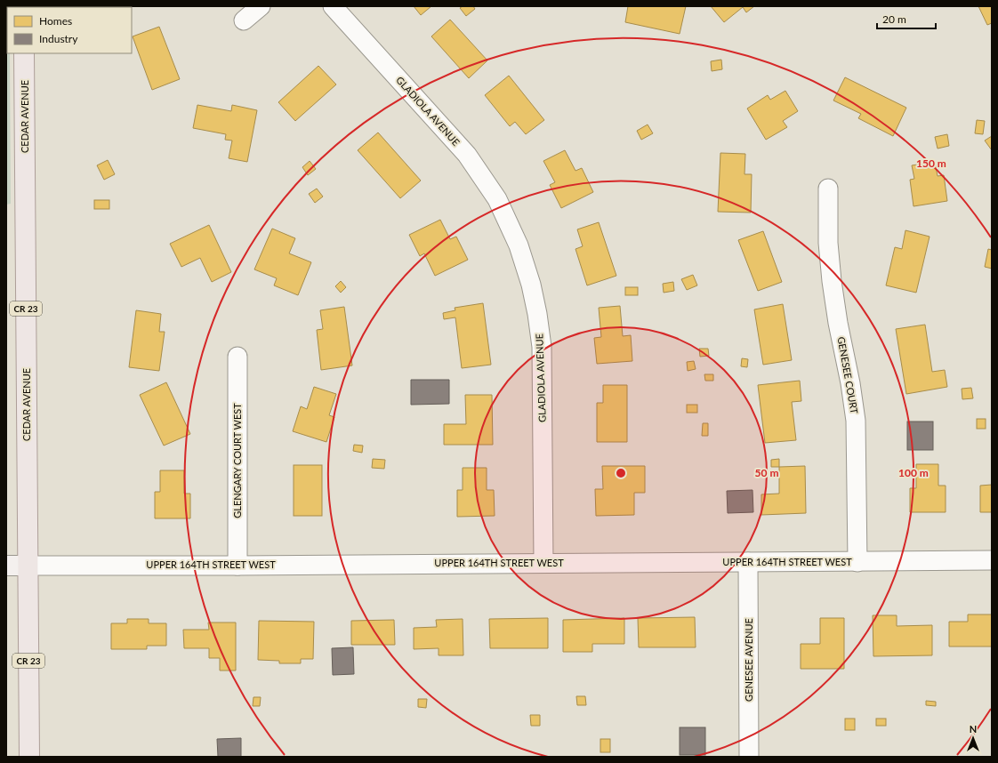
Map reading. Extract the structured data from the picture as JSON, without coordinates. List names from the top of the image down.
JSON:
{
  "streets": {
    "main road": ["CEDAR AVENUE", "CR 23"],
    "street": [
      "GLADIOLA AVENUE",
      "GENESEE COURT",
      "GLENGARY COURT WEST",
      "UPPER 164TH STREET WEST",
      "GENESEE AVENUE"
    ]
  },
  "crossings": [
    ["GLADIOLA AVENUE", "UPPER 164TH STREET WEST"],
    ["CEDAR AVENUE", "UPPER 164TH STREET WEST"],
    ["GENESEE COURT", "UPPER 164TH STREET WEST"],
    ["GLENGARY COURT WEST", "UPPER 164TH STREET WEST"],
    ["UPPER 164TH STREET WEST", "GENESEE AVENUE"]
  ],
  "legend": ["Homes", "Industry"],
  "scale_bar": "20 m",
  "north": "top",
  "rings": ["150 m", "50 m", "100 m"]
}
